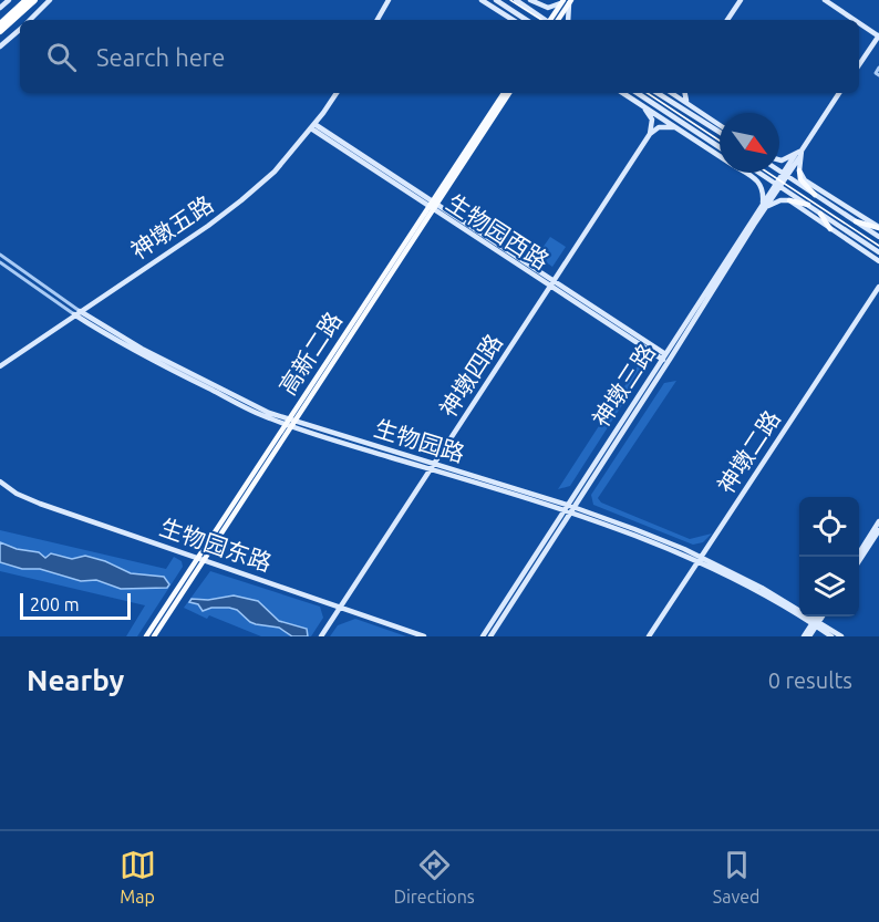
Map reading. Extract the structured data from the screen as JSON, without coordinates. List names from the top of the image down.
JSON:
{
  "streets": {
    "main road": ["高新二路"],
    "street": [
      "神墩五路",
      "生物园西路",
      "神墩四路",
      "神墩三路",
      "生物园路",
      "神墩二路",
      "生物园东路"
    ]
  },
  "crossings": [
    ["神墩五路", "生物园西路"],
    ["神墩五路", "生物园路"],
    ["生物园西路", "高新二路"],
    ["生物园西路", "神墩四路"],
    ["生物园西路", "神墩三路"],
    ["高新二路", "生物园路"],
    ["高新二路", "生物园东路"],
    ["神墩四路", "生物园路"],
    ["神墩四路", "生物园东路"],
    ["神墩三路", "生物园路"],
    ["生物园路", "神墩二路"]
  ],
  "scale_bar": "200 m",
  "north": "bottom right",
  "page": {
    "search": "Search here",
    "scale": "200 m",
    "heading": ["Nearby", "0 results"],
    "nav": ["Map", "Directions", "Saved"]
  }
}
